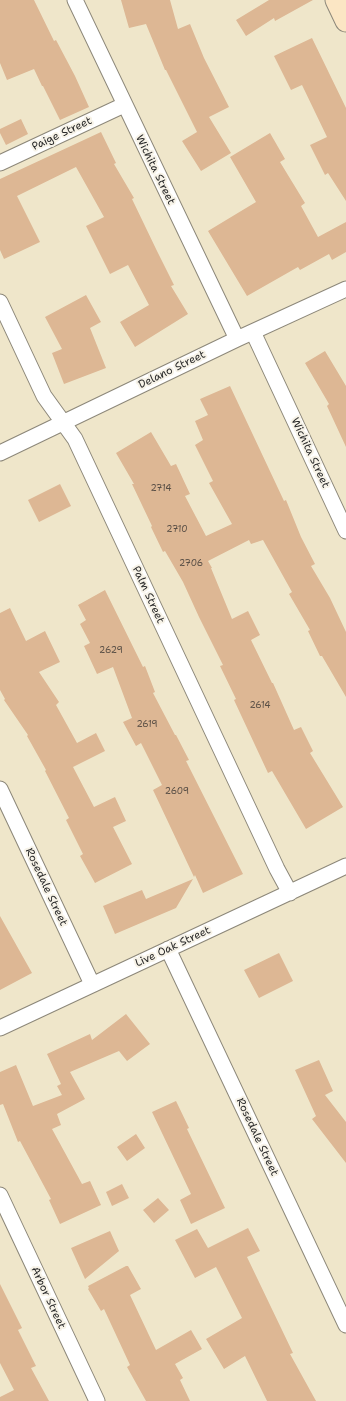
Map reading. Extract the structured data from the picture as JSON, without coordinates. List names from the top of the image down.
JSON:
{
  "streets": {
    "street": [
      "Paige Street",
      "Wichita Street",
      "Delano Street",
      "Palm Street",
      "Rosedale Street",
      "Live Oak Street",
      "Arbor Street"
    ]
  },
  "crossings": [
    ["Paige Street", "Wichita Street"],
    ["Wichita Street", "Delano Street"],
    ["Delano Street", "Palm Street"],
    ["Palm Street", "Live Oak Street"],
    ["Rosedale Street", "Live Oak Street"]
  ],
  "house_numbers": [
    "2714",
    "2710",
    "2706",
    "2629",
    "2614",
    "2619",
    "2609"
  ]
}
